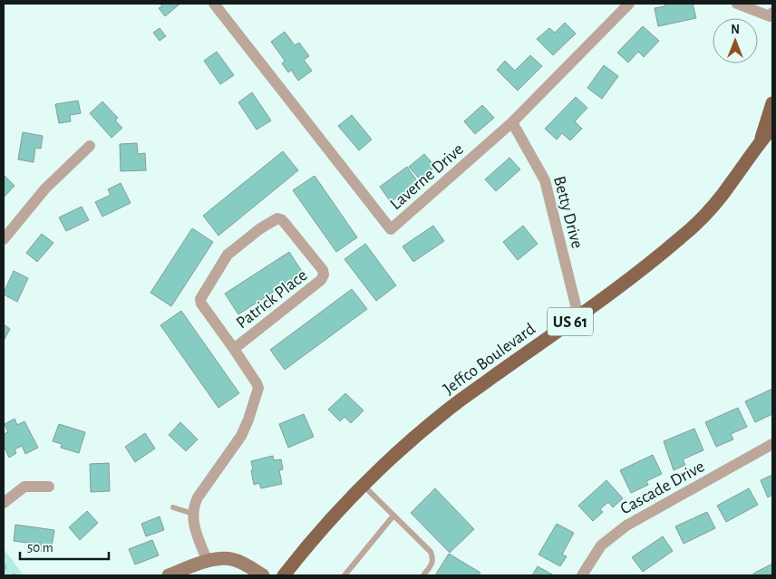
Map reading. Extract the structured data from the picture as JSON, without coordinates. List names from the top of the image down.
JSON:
{
  "streets": {
    "main road": ["US 61", "Jeffco Boulevard"],
    "street": [
      "Laverne Drive",
      "Betty Drive",
      "Patrick Place",
      "Cascade Drive"
    ]
  },
  "crossings": [
    ["Laverne Drive", "Betty Drive"],
    ["Betty Drive", "Jeffco Boulevard"]
  ],
  "scale_bar": "50 m",
  "north": "top"
}
